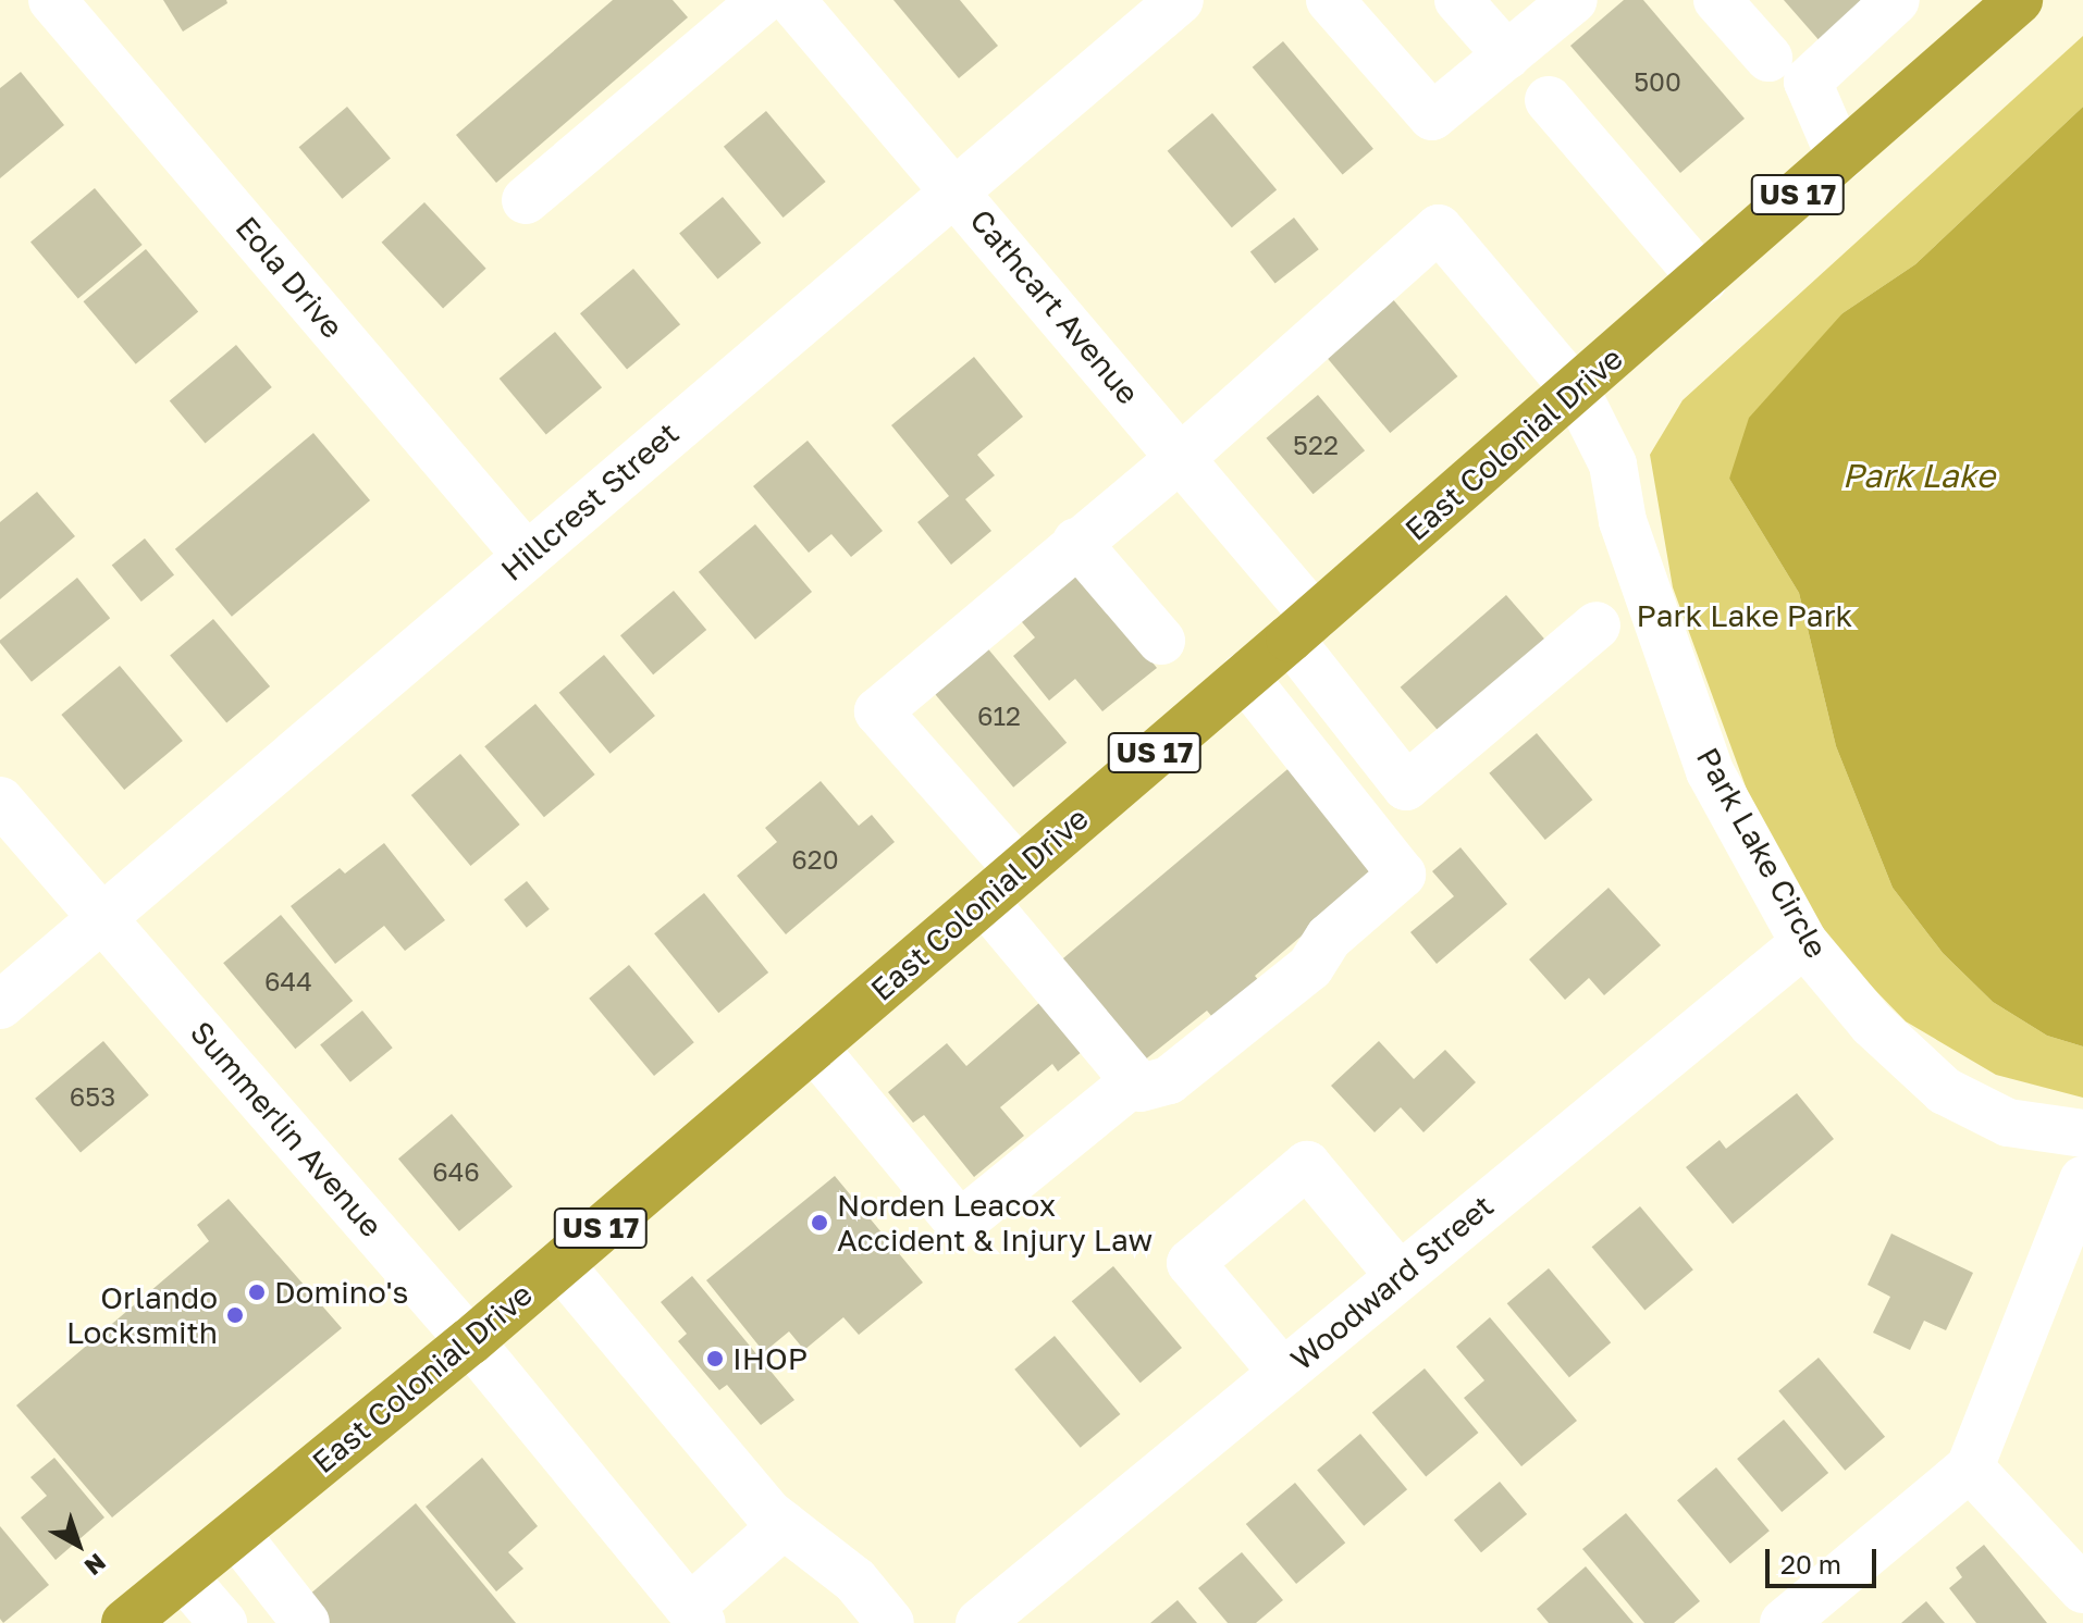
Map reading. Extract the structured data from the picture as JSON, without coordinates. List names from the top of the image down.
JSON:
{
  "streets": {
    "highway": ["US 17", "East Colonial Drive"],
    "street": [
      "Eola Drive",
      "Cathcart Avenue",
      "Hillcrest Street",
      "Park Lake Circle",
      "Summerlin Avenue",
      "Woodward Street"
    ]
  },
  "crossings": [
    ["Eola Drive", "Hillcrest Street"],
    ["Cathcart Avenue", "East Colonial Drive"],
    ["Cathcart Avenue", "Hillcrest Street"],
    ["Cathcart Avenue", "Park Lake Circle"],
    ["East Colonial Drive", "Park Lake Circle"],
    ["East Colonial Drive", "Summerlin Avenue"],
    ["Hillcrest Street", "Summerlin Avenue"],
    ["Park Lake Circle", "Woodward Street"]
  ],
  "water": ["Park Lake"],
  "parks": ["Park Lake Park"],
  "places": [
    "Norden Leacox Accident & Injury Law",
    "Domino's",
    "Orlando Locksmith",
    "IHOP"
  ],
  "house_numbers": [
    "500",
    "522",
    "612",
    "620",
    "644",
    "653",
    "646"
  ],
  "scale_bar": "20 m",
  "north": "bottom right"
}
